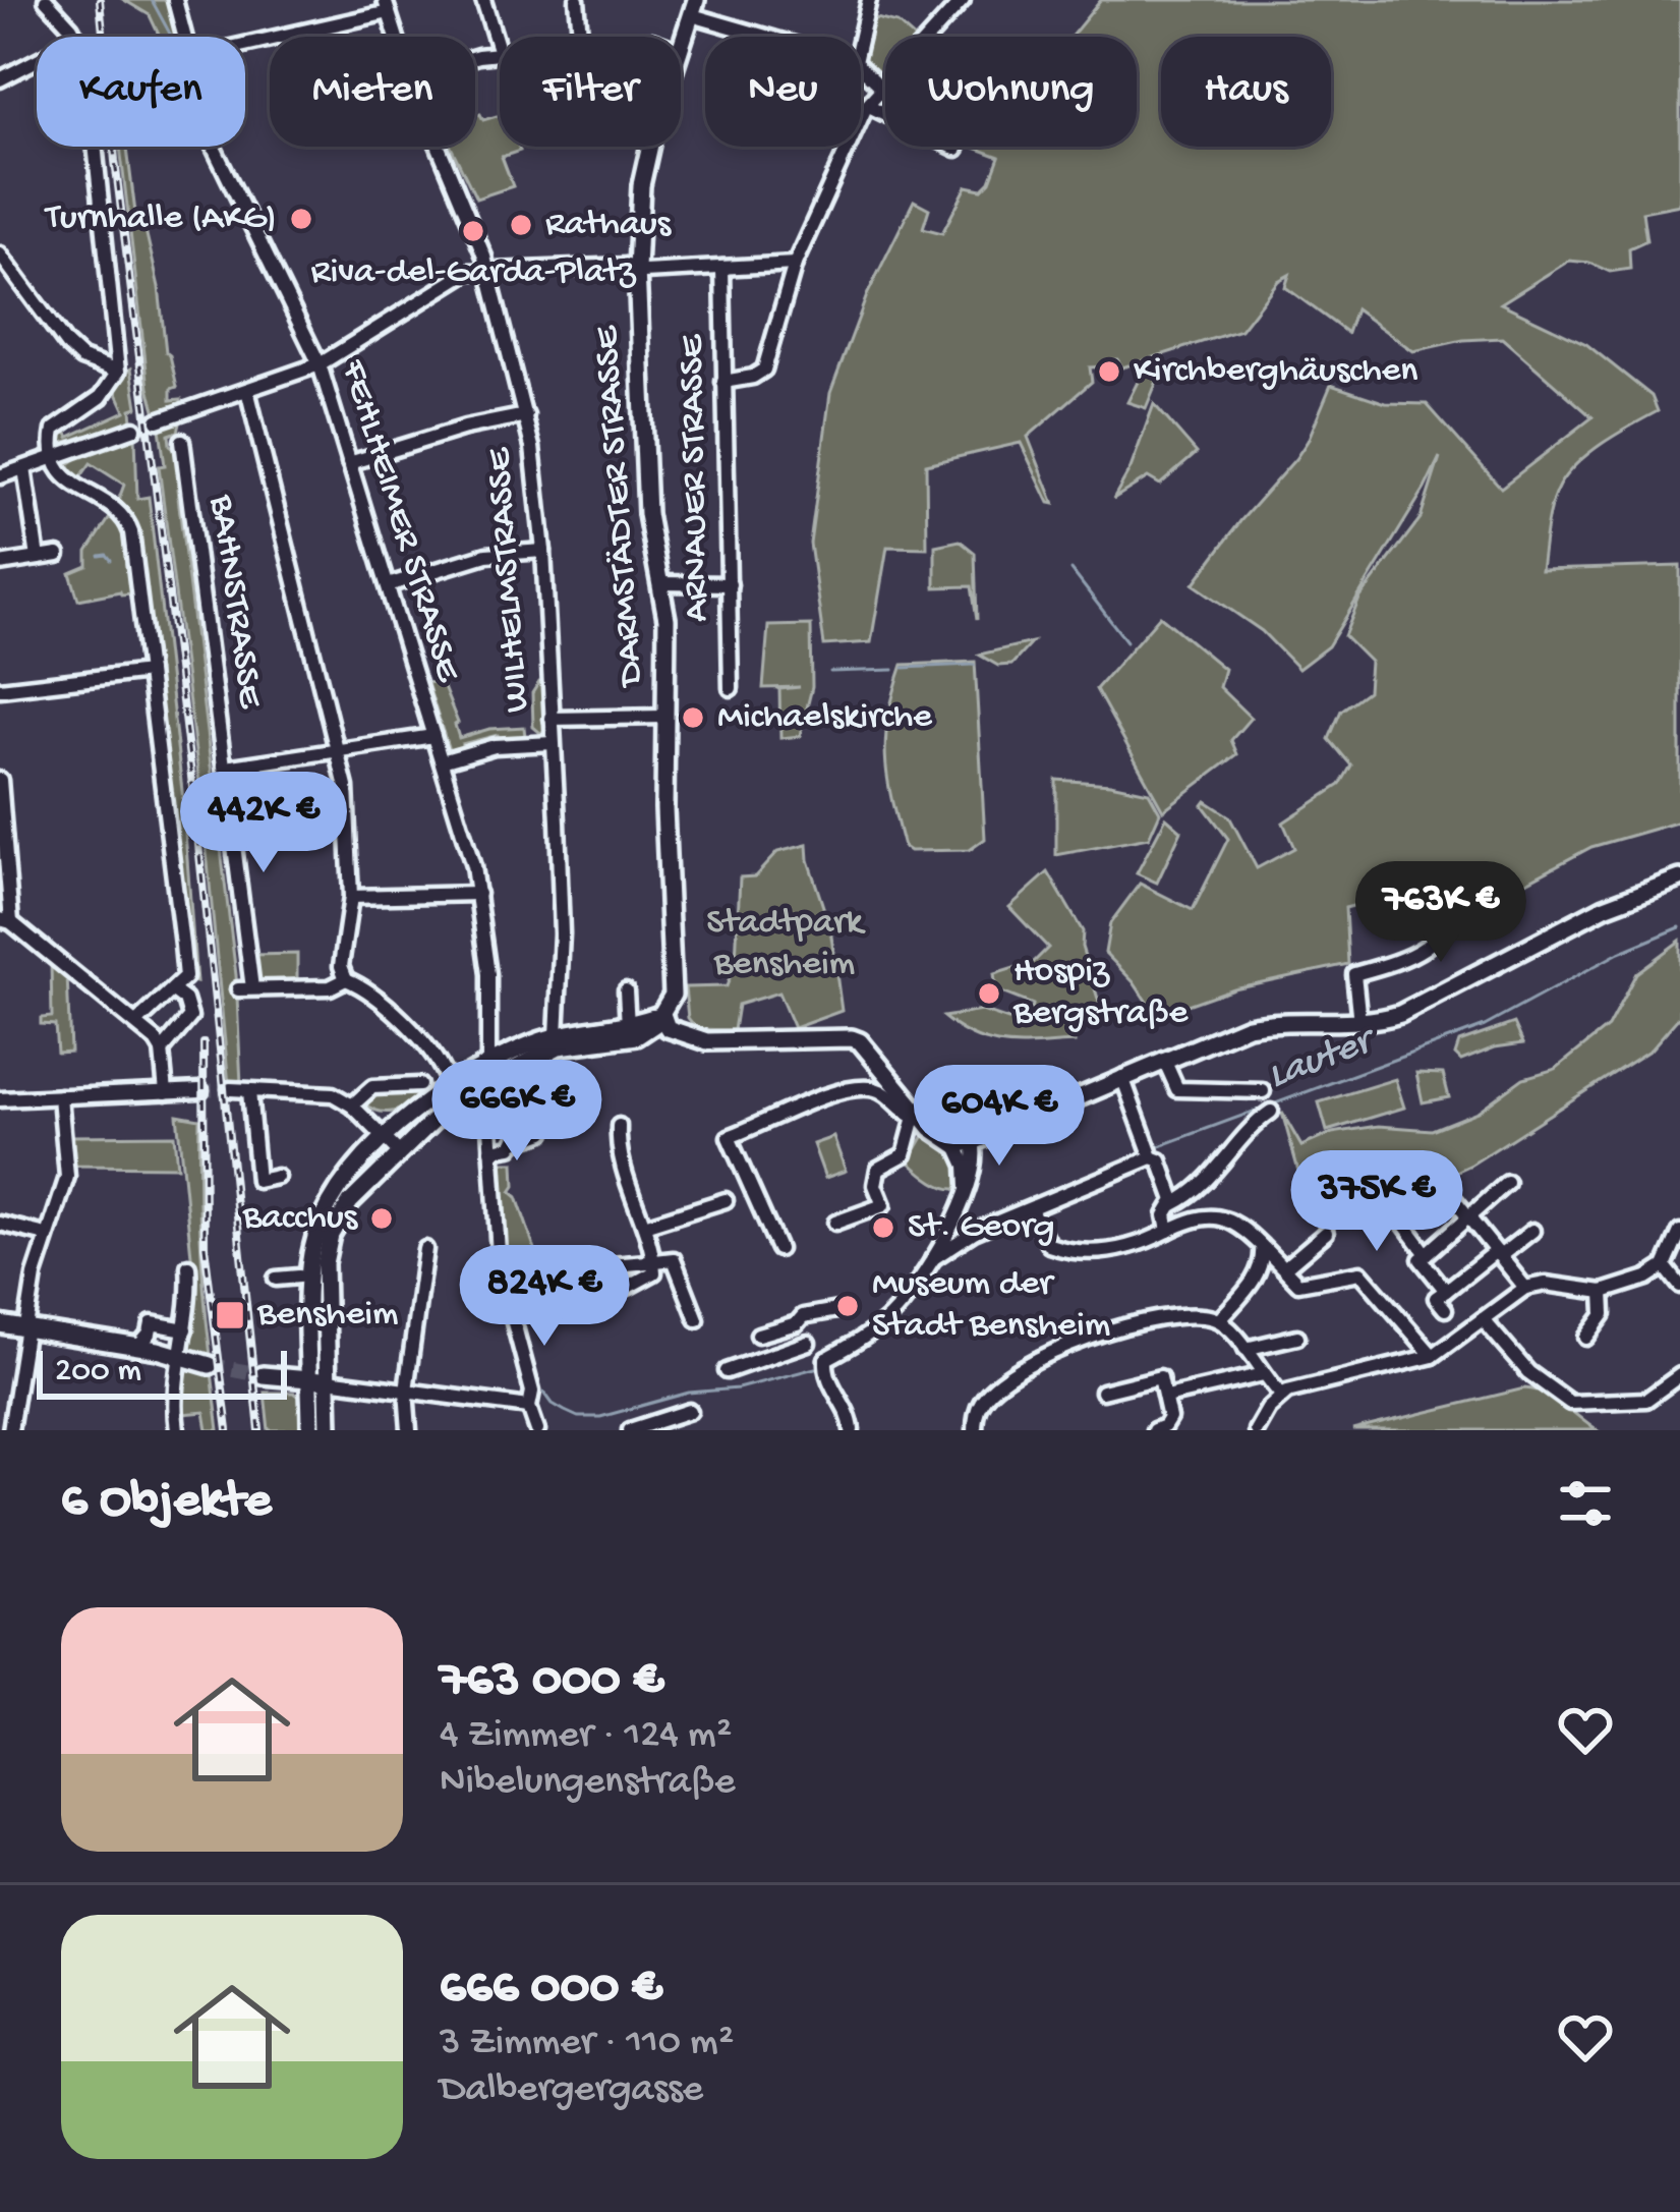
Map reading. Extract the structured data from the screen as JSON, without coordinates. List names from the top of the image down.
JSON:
{
  "streets": {
    "main road": ["DARMSTÄDTER STRASSE"],
    "street": [
      "ARNAUER STRASSE",
      "FEHLHEIMER STRASSE",
      "WILHELMSTRASSE",
      "BAHNSTRASSE"
    ]
  },
  "water": ["Lauter"],
  "parks": ["Stadtpark Bensheim"],
  "places": {
    "other": [
      "Turnhalle (AKG)",
      "Rathaus",
      "Riva-del-Garda-Platz",
      "Kirchberghäuschen",
      "Michaelskirche",
      "Hospiz Bergstraße",
      "Bacchus",
      "St. Georg",
      "Museum der Stadt Bensheim"
    ],
    "transit": ["Bensheim"]
  },
  "scale_bar": "200 m",
  "page": {
    "chip": [
      "Kaufen",
      "Mieten",
      "Filter",
      "Neu",
      "Wohnung",
      "Haus"
    ],
    "price": [
      "442K €",
      "763K €",
      "666K €",
      "604K €",
      "375K €",
      "824K €"
    ],
    "scale": "200 m",
    "heading": "6 Objekte",
    "list": [
      {
        "name": "763 000 €",
        "note": "4 Zimmer · 124 m² · Nibelungenstraße"
      },
      {
        "name": "666 000 €",
        "note": "3 Zimmer · 110 m² · Dalbergergasse"
      }
    ]
  }
}
